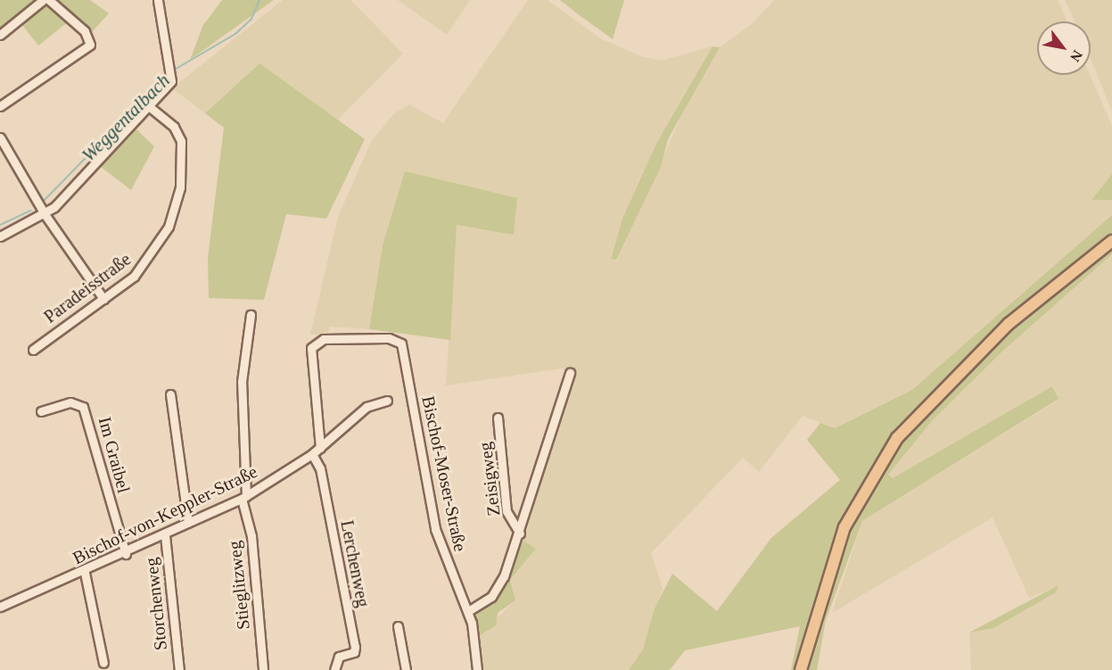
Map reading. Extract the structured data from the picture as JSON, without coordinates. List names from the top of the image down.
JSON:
{
  "streets": {
    "street": [
      "Paradeisstraße",
      "Im Graibel",
      "Bischof-Moser-Straße",
      "Zeisigweg",
      "Bischof-von-Keppler-Straße",
      "Lerchenweg",
      "Stieglitzweg",
      "Storchenweg"
    ]
  },
  "crossings": [
    ["Im Graibel", "Bischof-von-Keppler-Straße"],
    ["Bischof-Moser-Straße", "Bischof-von-Keppler-Straße"],
    ["Bischof-von-Keppler-Straße", "Lerchenweg"],
    ["Bischof-von-Keppler-Straße", "Stieglitzweg"],
    ["Bischof-von-Keppler-Straße", "Storchenweg"]
  ],
  "water": ["Weggentalbach"],
  "north": "bottom right"
}
